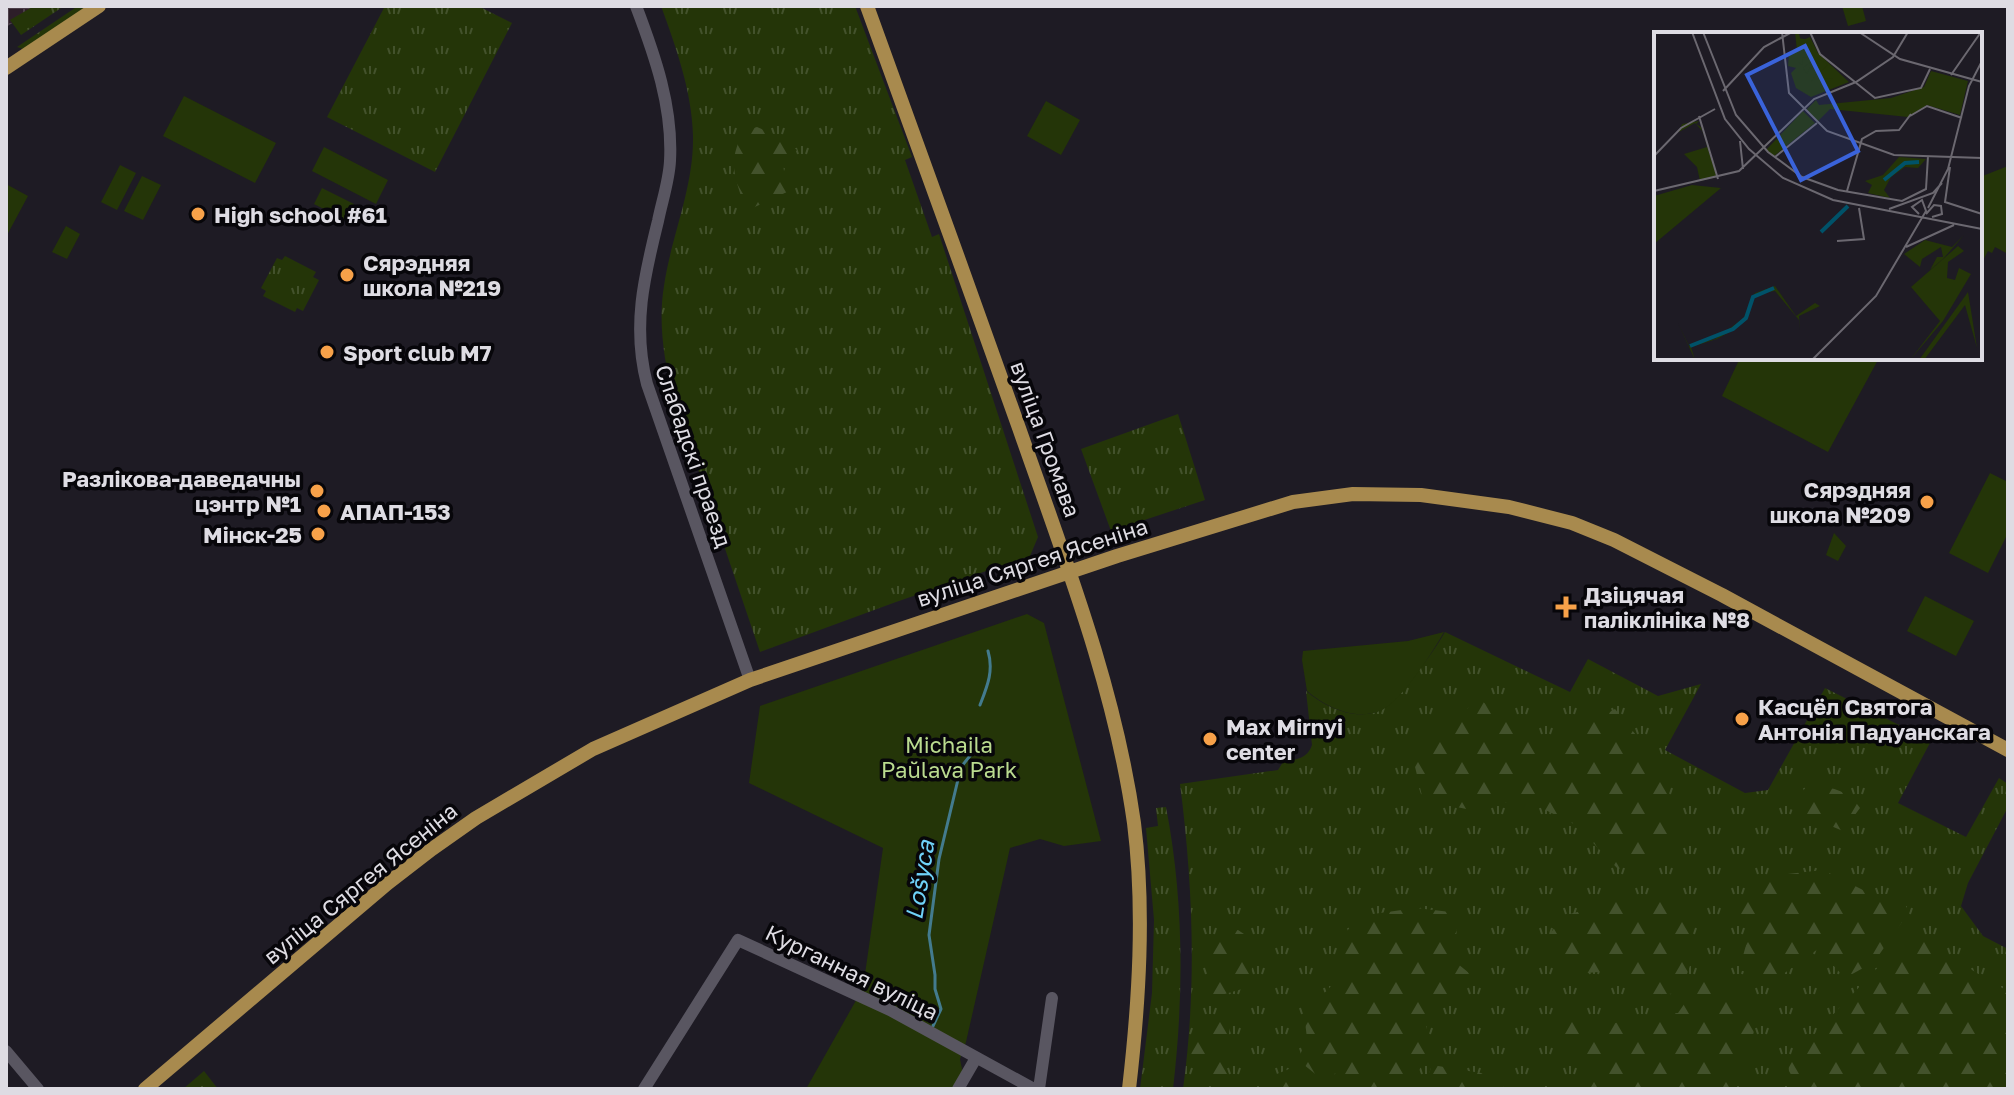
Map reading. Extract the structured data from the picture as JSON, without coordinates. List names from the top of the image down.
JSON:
{
  "streets": {
    "main road": ["вуліца Громава", "вуліца Сяргея Ясеніна"],
    "street": ["Слабадскі праезд", "Курганная вуліца"]
  },
  "crossings": [
    ["вуліца Громава", "вуліца Сяргея Ясеніна"],
    ["Слабадскі праезд", "вуліца Сяргея Ясеніна"]
  ],
  "water": ["Lošyca"],
  "parks": ["Michaila Paŭlava Park"],
  "places": {
    "other": [
      "High school #61",
      "Сярэдняя школа №219",
      "Sport club M7",
      "Разлікова-даведачны цэнтр №1",
      "Сярэдняя школа №209",
      "АПАП-153",
      "Мінск-25",
      "Касцёл Святога Антонія Падуанскага",
      "Max Mirnyi center"
    ],
    "health": ["Дзіцячая паліклініка №8"]
  }
}
